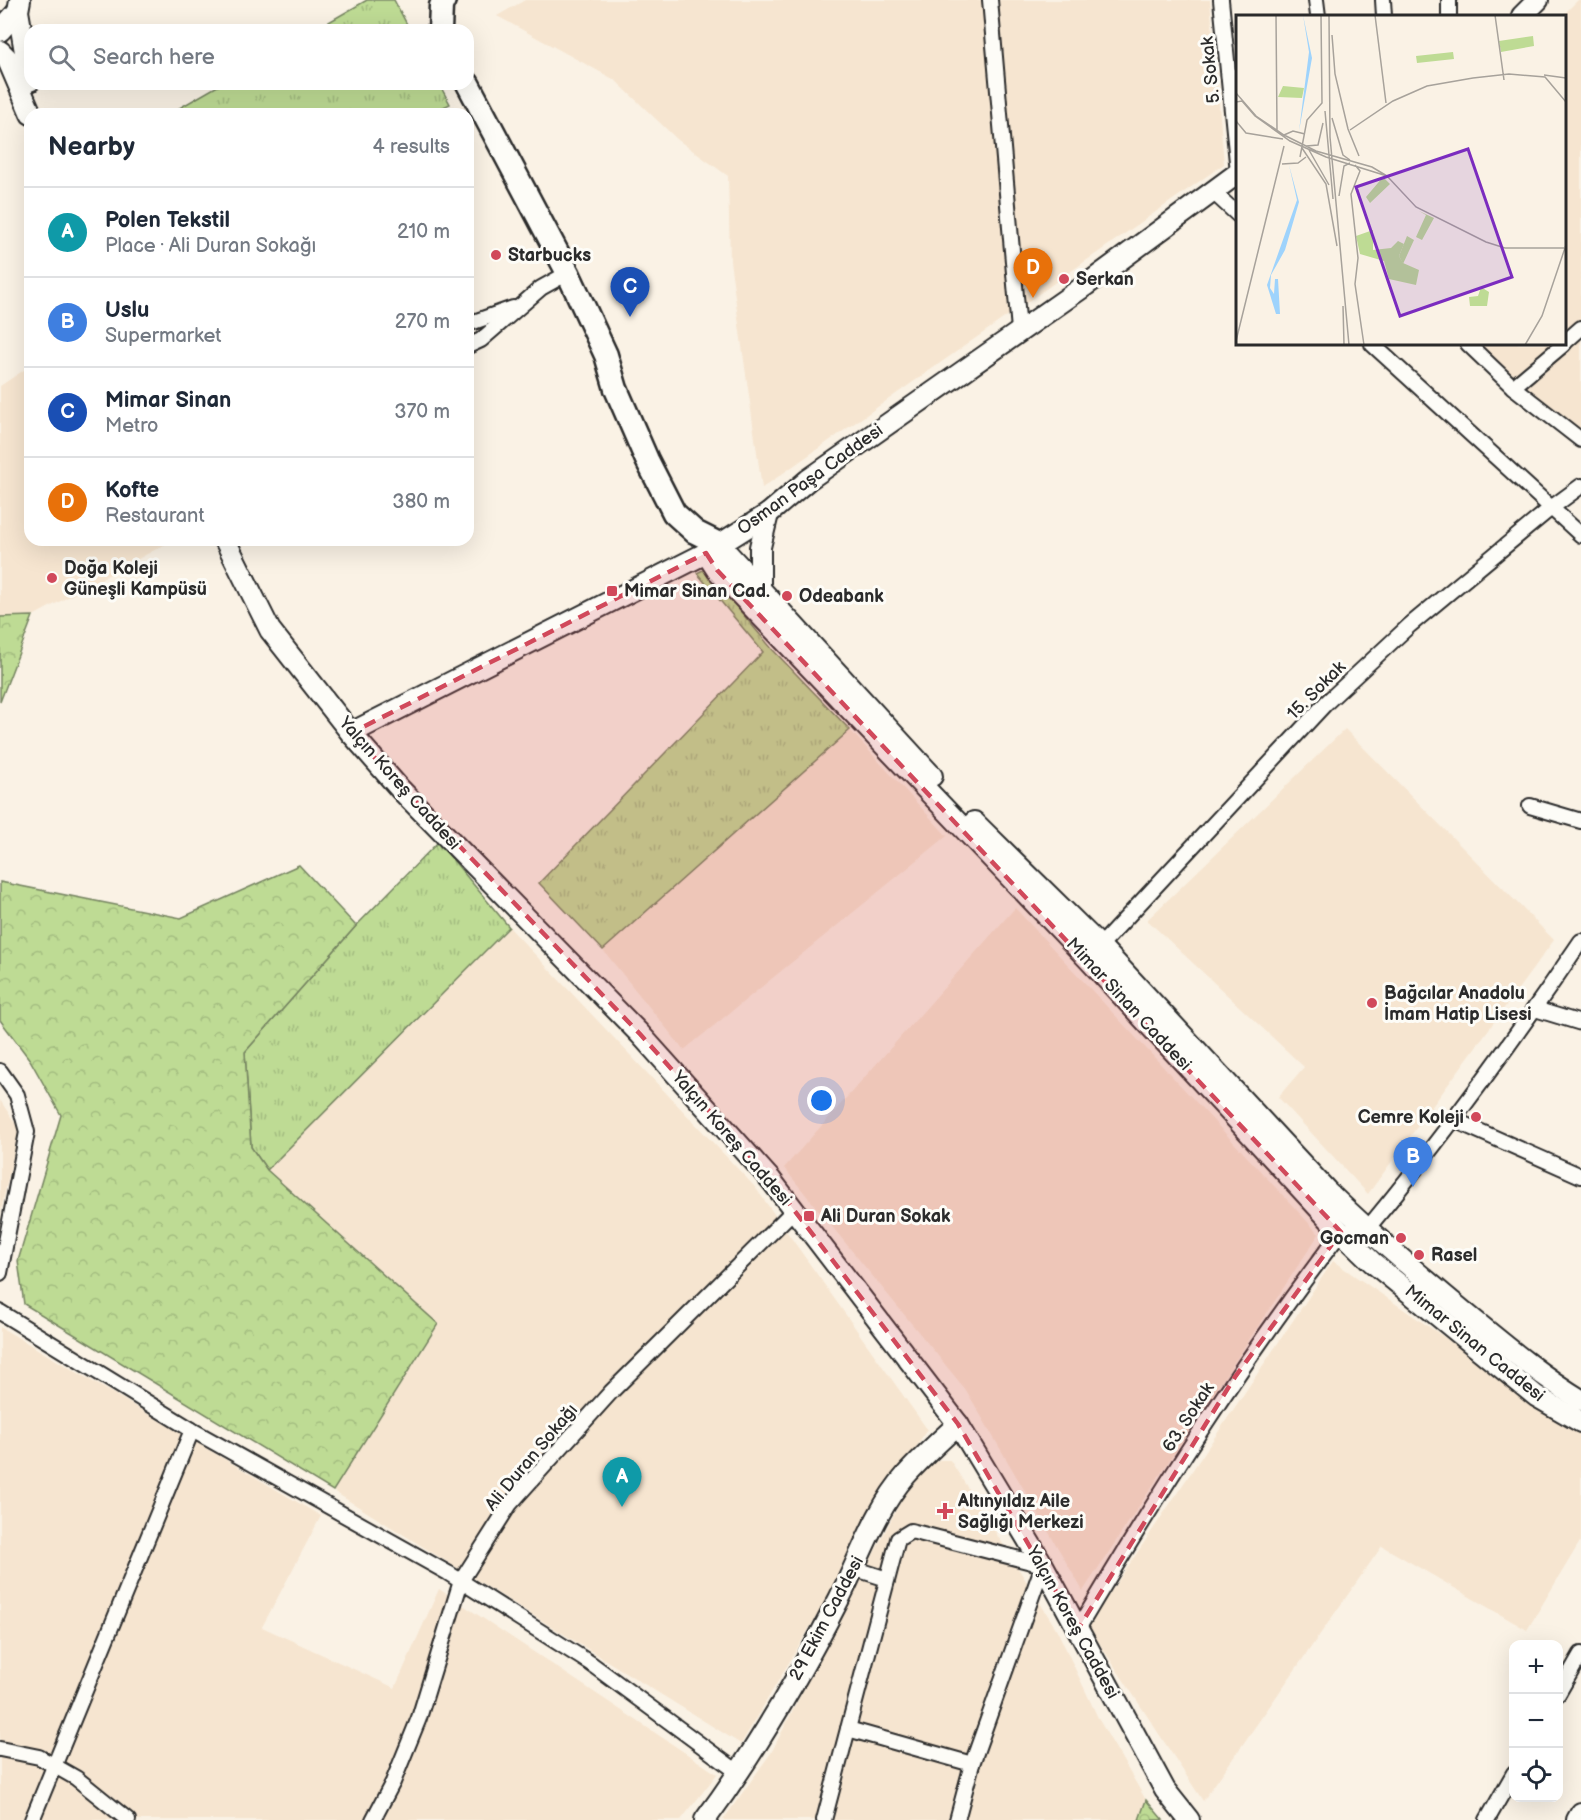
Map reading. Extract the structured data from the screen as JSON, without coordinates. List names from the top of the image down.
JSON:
{
  "streets": {
    "street": [
      "5. Sokak",
      "Osman Paşa Caddesi",
      "15. Sokak",
      "Yalçın Koreş Caddesi",
      "Mimar Sinan Caddesi",
      "63. Sokak",
      "Ali Duran Sokağı",
      "29 Ekim Caddesi"
    ]
  },
  "crossings": [
    ["Osman Paşa Caddesi", "Yalçın Koreş Caddesi"],
    ["Osman Paşa Caddesi", "Mimar Sinan Caddesi"],
    ["15. Sokak", "Mimar Sinan Caddesi"],
    ["Yalçın Koreş Caddesi", "63. Sokak"],
    ["Yalçın Koreş Caddesi", "Ali Duran Sokağı"],
    ["Yalçın Koreş Caddesi", "29 Ekim Caddesi"],
    ["Mimar Sinan Caddesi", "63. Sokak"]
  ],
  "places": {
    "other": [
      "Starbucks",
      "Serkan",
      "Doğa Koleji Güneşli Kampüsü",
      "Odeabank",
      "Bağcılar Anadolu İmam Hatip Lisesi",
      "Cemre Koleji",
      "Gocman",
      "Rasel"
    ],
    "transit": ["Mimar Sinan Cad.", "Ali Duran Sokak"],
    "health": ["Altınyıldız Aile Sağlığı Merkezi"]
  },
  "page": {
    "search": "Search here",
    "heading": ["Nearby", "4 results"],
    "list": [
      {
        "mark": "A",
        "name": "Polen Tekstil",
        "note": "Place · Ali Duran Sokağı",
        "value": "210 m"
      },
      {
        "mark": "B",
        "name": "Uslu",
        "note": "Supermarket",
        "value": "270 m"
      },
      {
        "mark": "C",
        "name": "Mimar Sinan",
        "note": "Metro",
        "value": "370 m"
      },
      {
        "mark": "D",
        "name": "Kofte",
        "note": "Restaurant",
        "value": "380 m"
      }
    ],
    "pins": [
      "D",
      "C",
      "B",
      "A"
    ],
    "map_buttons": ["+", "−"]
  }
}
